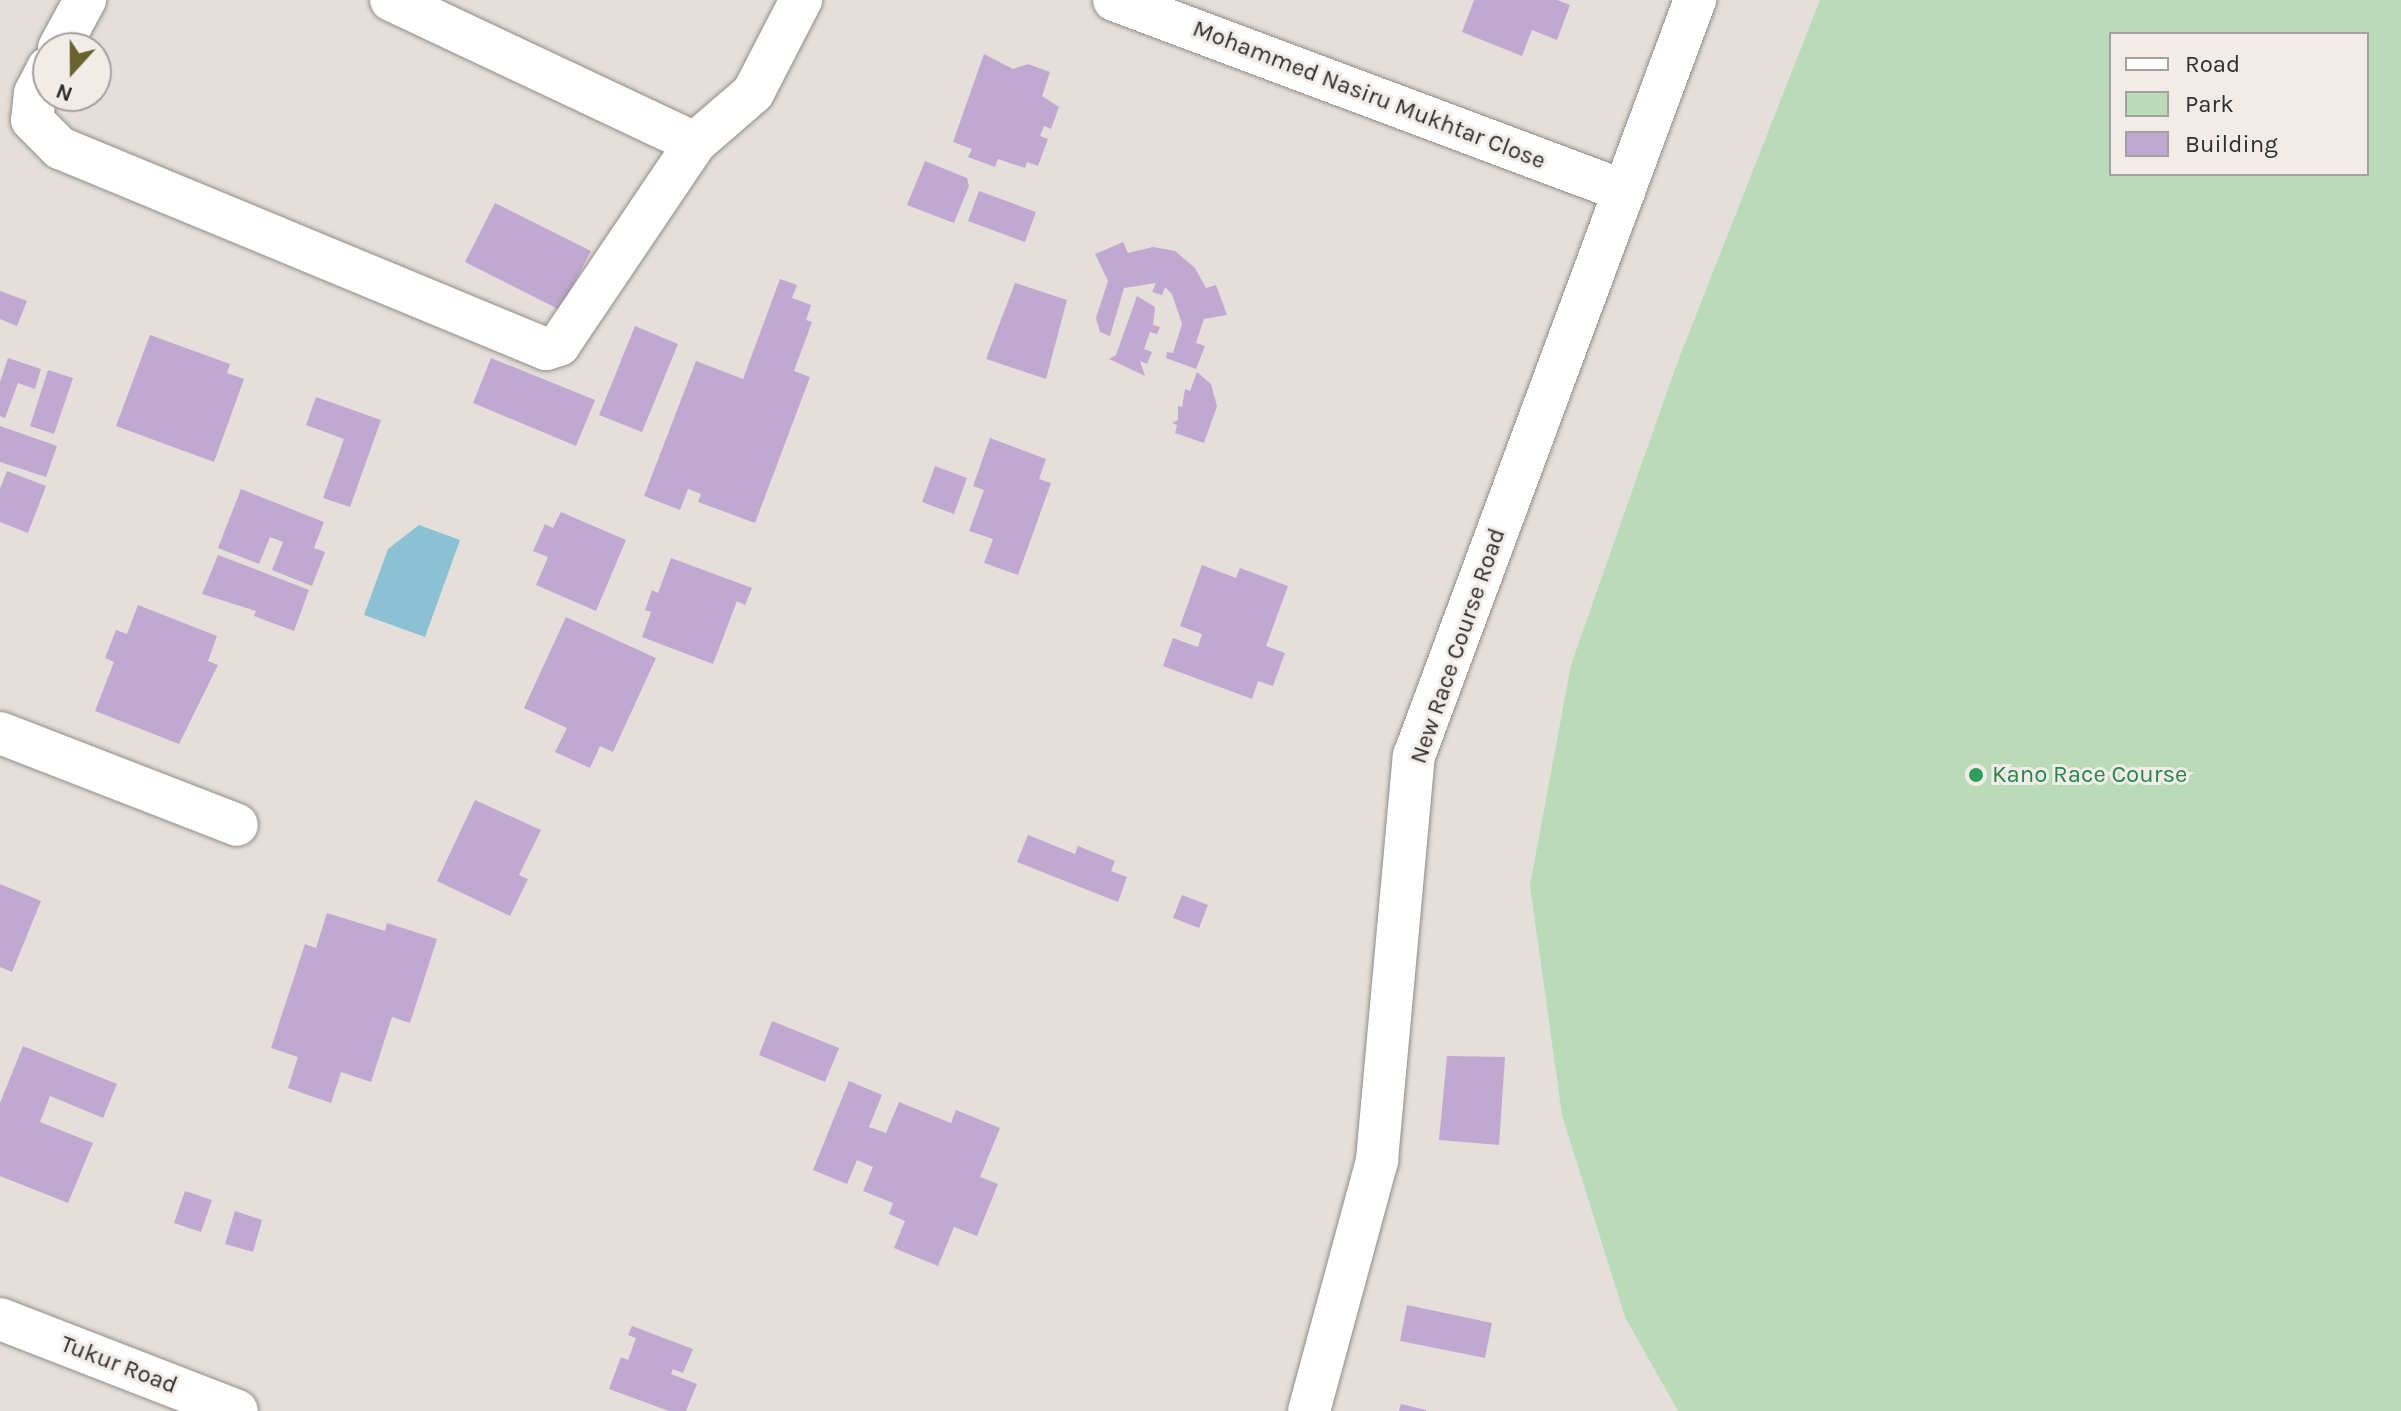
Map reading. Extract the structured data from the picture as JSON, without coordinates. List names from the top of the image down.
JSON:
{
  "streets": {
    "street": ["Mohammed Nasiru Mukhtar Close", "New Race Course Road", "Tukur Road"]
  },
  "crossings": [
    ["Mohammed Nasiru Mukhtar Close", "New Race Course Road"]
  ],
  "places": ["Kano Race Course"],
  "legend": ["Road", "Park", "Building"],
  "north": "bottom"
}
